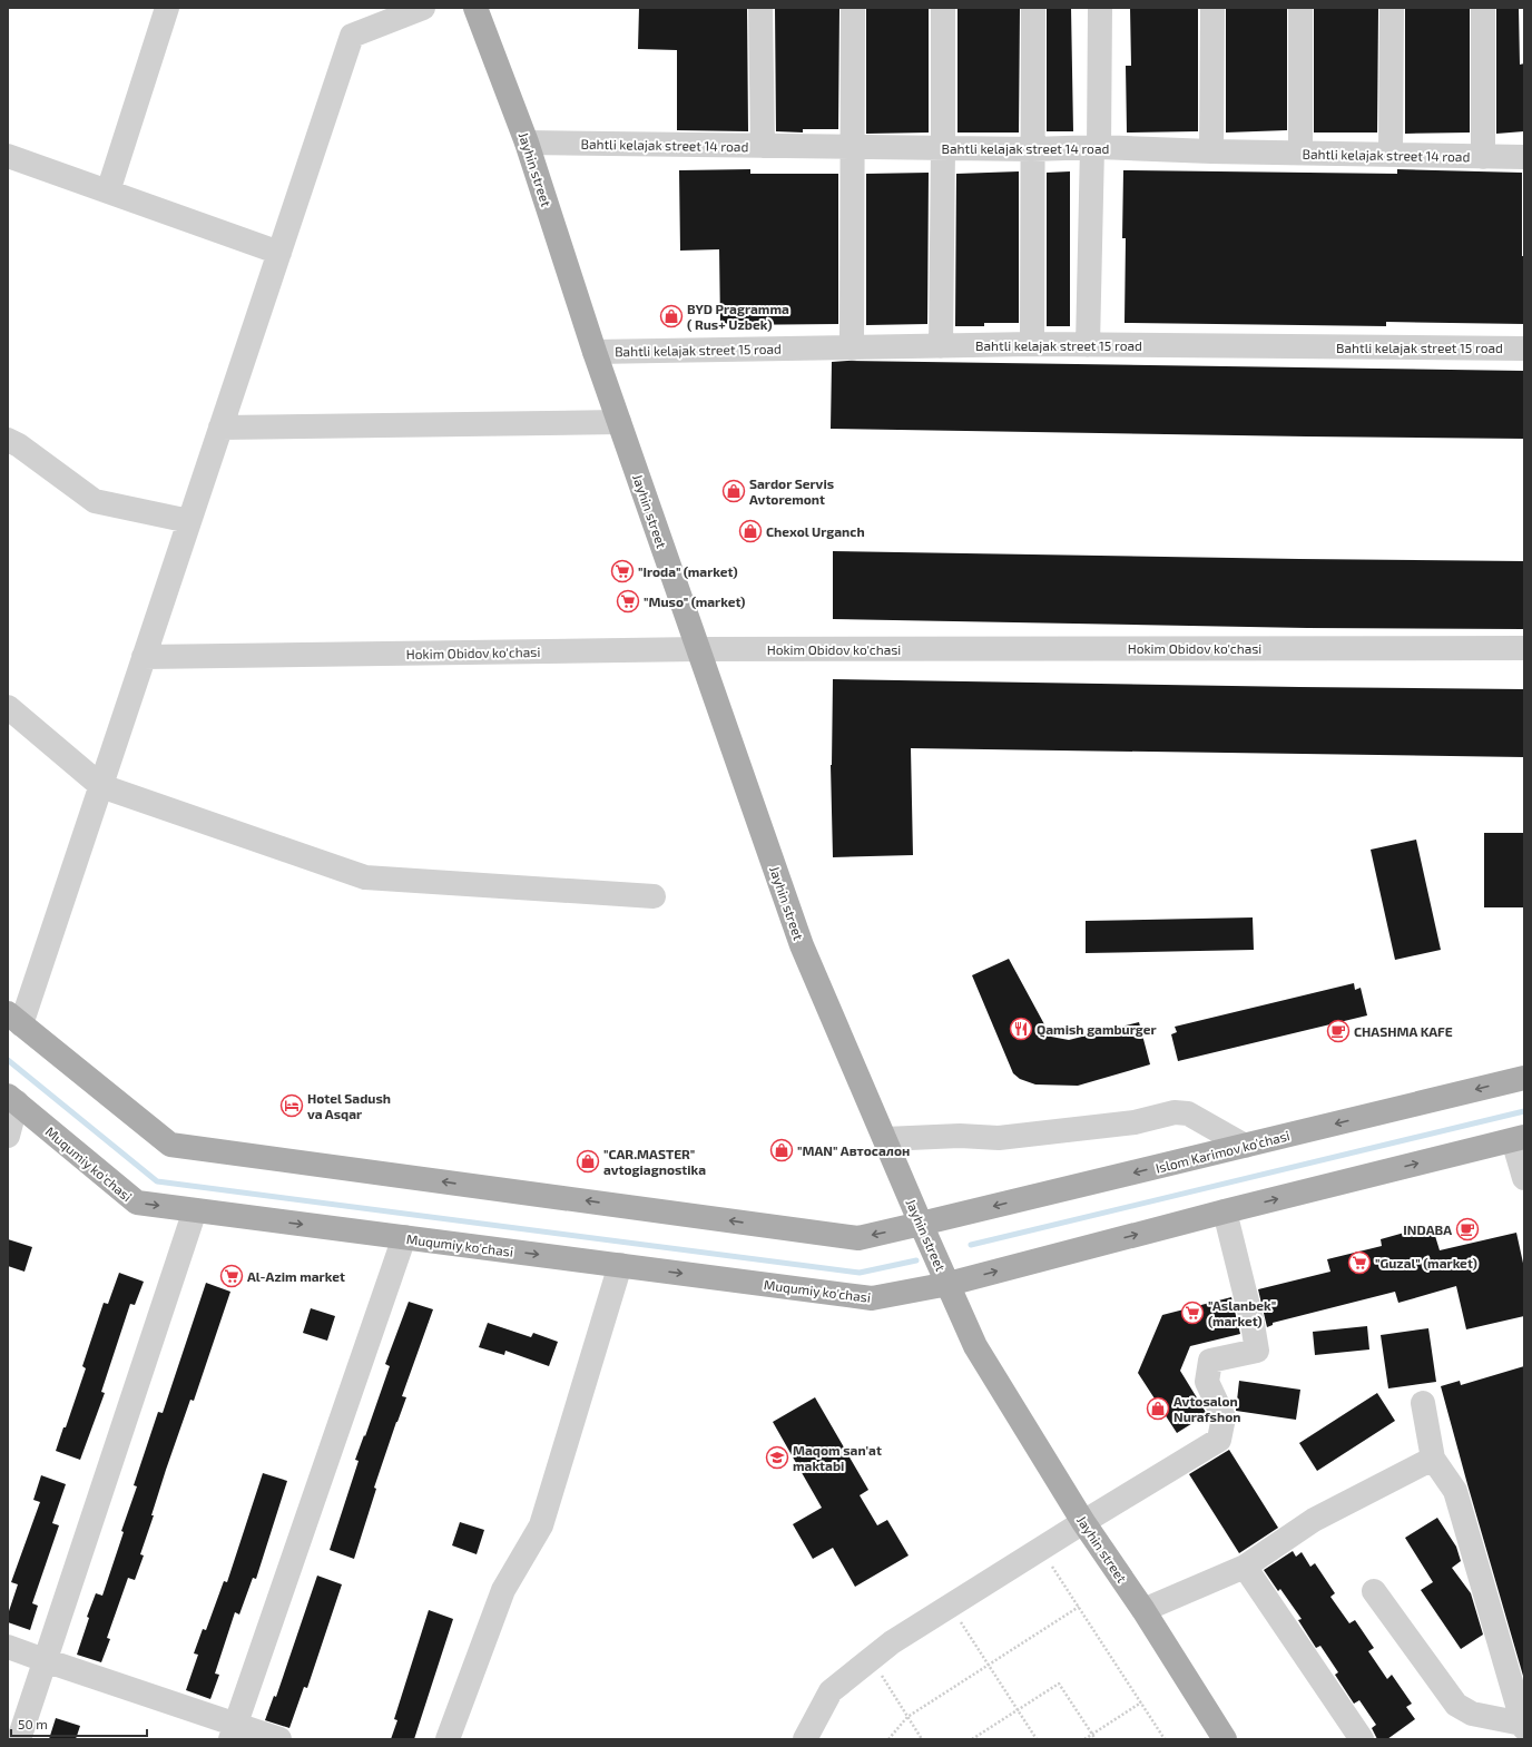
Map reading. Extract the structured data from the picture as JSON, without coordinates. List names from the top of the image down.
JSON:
{
  "streets": {
    "main road": ["Jayhin street", "Islom Karimov ko'chasi", "Muqumiy ko'chasi"],
    "street": ["Bahtli kelajak street 14 road", "Bahtli kelajak street 15 road", "Hokim Obidov ko'chasi"]
  },
  "crossings": [
    ["Bahtli kelajak street 14 road", "Jayhin street"],
    ["Jayhin street", "Bahtli kelajak street 15 road"],
    ["Jayhin street", "Hokim Obidov ko'chasi"],
    ["Jayhin street", "Islom Karimov ko'chasi"],
    ["Jayhin street", "Muqumiy ko'chasi"]
  ],
  "places": {
    "shop": [
      "BYD Pragramma ( Rus+ Uzbek)",
      "Sardor Servis Avtoremont",
      "Chexol Urganch",
      "\"MAN\" Автосалон",
      "\"CAR.MASTER\" avtogiagnostika",
      "Avtosalon Nurafshon"
    ],
    "supermarket": [
      "\"Iroda\" (market)",
      "\"Muso\" (market)",
      "\"Guzal\" (market)",
      "Al-Azim market",
      "\"Aslanbek\" (market)"
    ],
    "restaurant": ["Qamish gamburger"],
    "cafe": ["CHASHMA KAFE", "INDABA"],
    "hotel": ["Hotel Sadush va Asqar"],
    "school or university": ["Maqom san'at maktabi"]
  },
  "scale_bar": "50 m"
}
